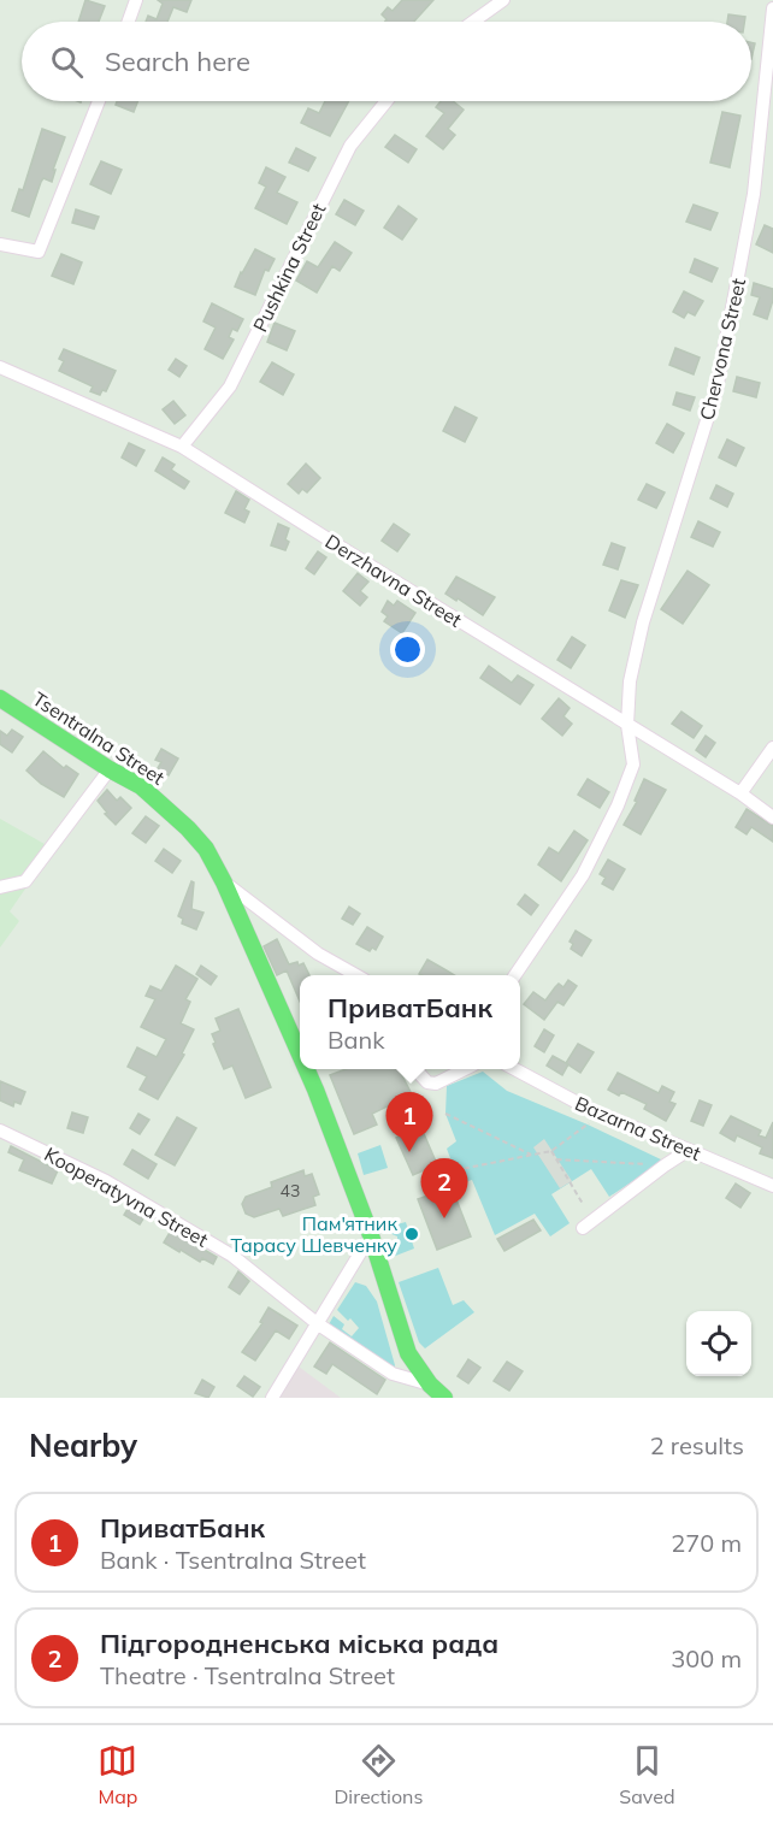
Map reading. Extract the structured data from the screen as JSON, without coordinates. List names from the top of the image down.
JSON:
{
  "streets": {
    "main road": ["Tsentralna Street"],
    "street": [
      "Pushkina Street",
      "Chervona Street",
      "Derzhavna Street",
      "Bazarna Street",
      "Kooperatyvna Street"
    ]
  },
  "crossings": [
    ["Pushkina Street", "Derzhavna Street"],
    ["Chervona Street", "Derzhavna Street"],
    ["Tsentralna Street", "Kooperatyvna Street"]
  ],
  "places": ["Пам'ятник Тарасу Шевченку"],
  "house_numbers": ["43"],
  "page": {
    "search": "Search here",
    "popup": ["ПриватБанк", "Bank"],
    "pins": ["1", "2"],
    "heading": ["Nearby", "2 results"],
    "list": [
      {
        "mark": "1",
        "name": "ПриватБанк",
        "note": "Bank · Tsentralna Street",
        "value": "270 m"
      },
      {
        "mark": "2",
        "name": "Підгородненська міська рада",
        "note": "Theatre · Tsentralna Street",
        "value": "300 m"
      }
    ],
    "nav": ["Map", "Directions", "Saved"]
  }
}
